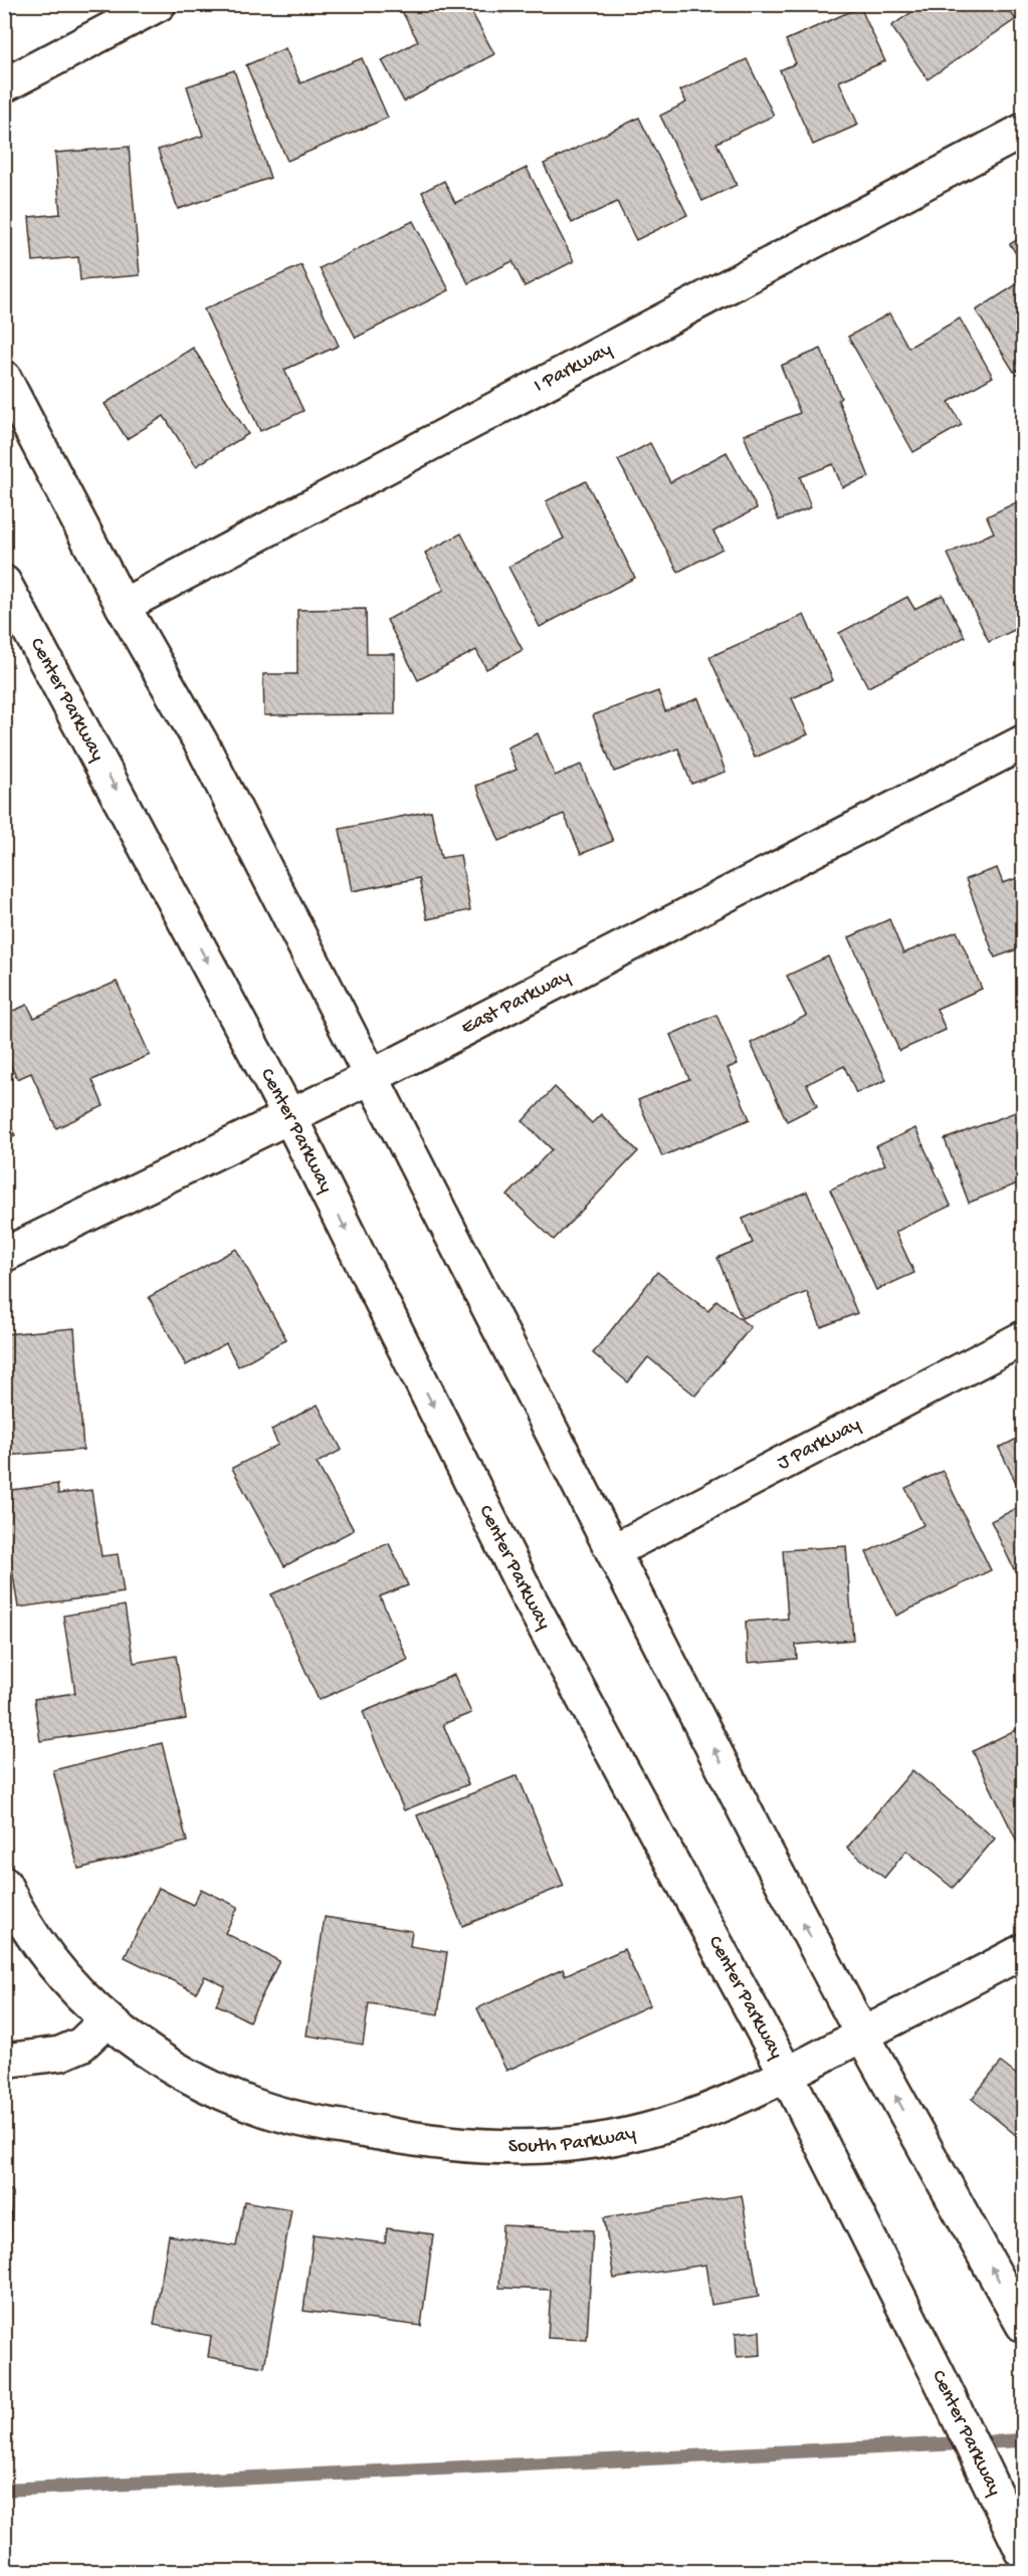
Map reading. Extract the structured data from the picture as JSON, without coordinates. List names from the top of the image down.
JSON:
{
  "streets": {
    "street": [
      "I Parkway",
      "Center Parkway",
      "East Parkway",
      "J Parkway",
      "South Parkway"
    ]
  },
  "crossings": [
    ["Center Parkway", "East Parkway"],
    ["Center Parkway", "South Parkway"]
  ]
}
